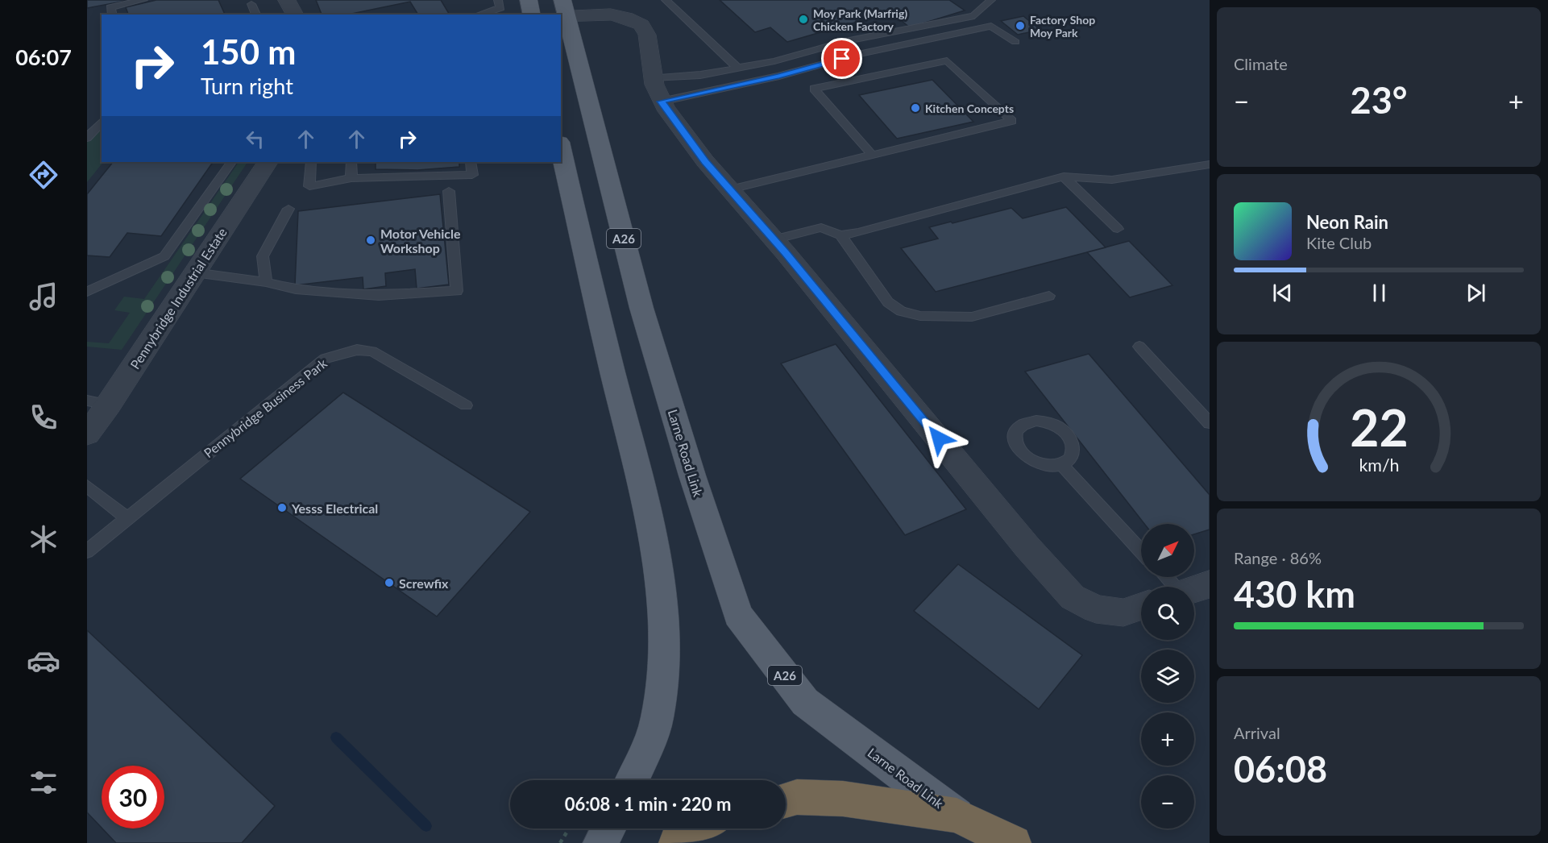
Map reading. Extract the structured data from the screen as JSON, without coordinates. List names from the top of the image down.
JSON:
{
  "streets": {
    "highway": ["A26"],
    "main road": ["Larne Road Link"],
    "street": ["Pennybridge Industrial Estate"],
    "lane": ["Pennybridge Business Park"]
  },
  "crossings": [
    ["A26", "Larne Road Link"]
  ],
  "places": [
    "Moy Park (Marfrig) Chicken Factory",
    "Factory Shop Moy Park",
    "Kitchen Concepts",
    "Motor Vehicle Workshop",
    "Yesss Electrical",
    "Screwfix"
  ],
  "north": "top right",
  "page": {
    "tabs": "06:07",
    "tile": [
      "Climate",
      ["Range · 86%", "430 km"],
      ["Arrival", "06:08"]
    ],
    "turn": ["150 m", "Turn right"],
    "heat": ["−", "23°", "+"],
    "song": ["Neon Rain", "Kite Club"],
    "map_buttons": ["+", "−"],
    "limit": "30",
    "trip": "06:08 · 1 min · 220 m",
    "gauge": ["22", "km/h"]
  }
}
